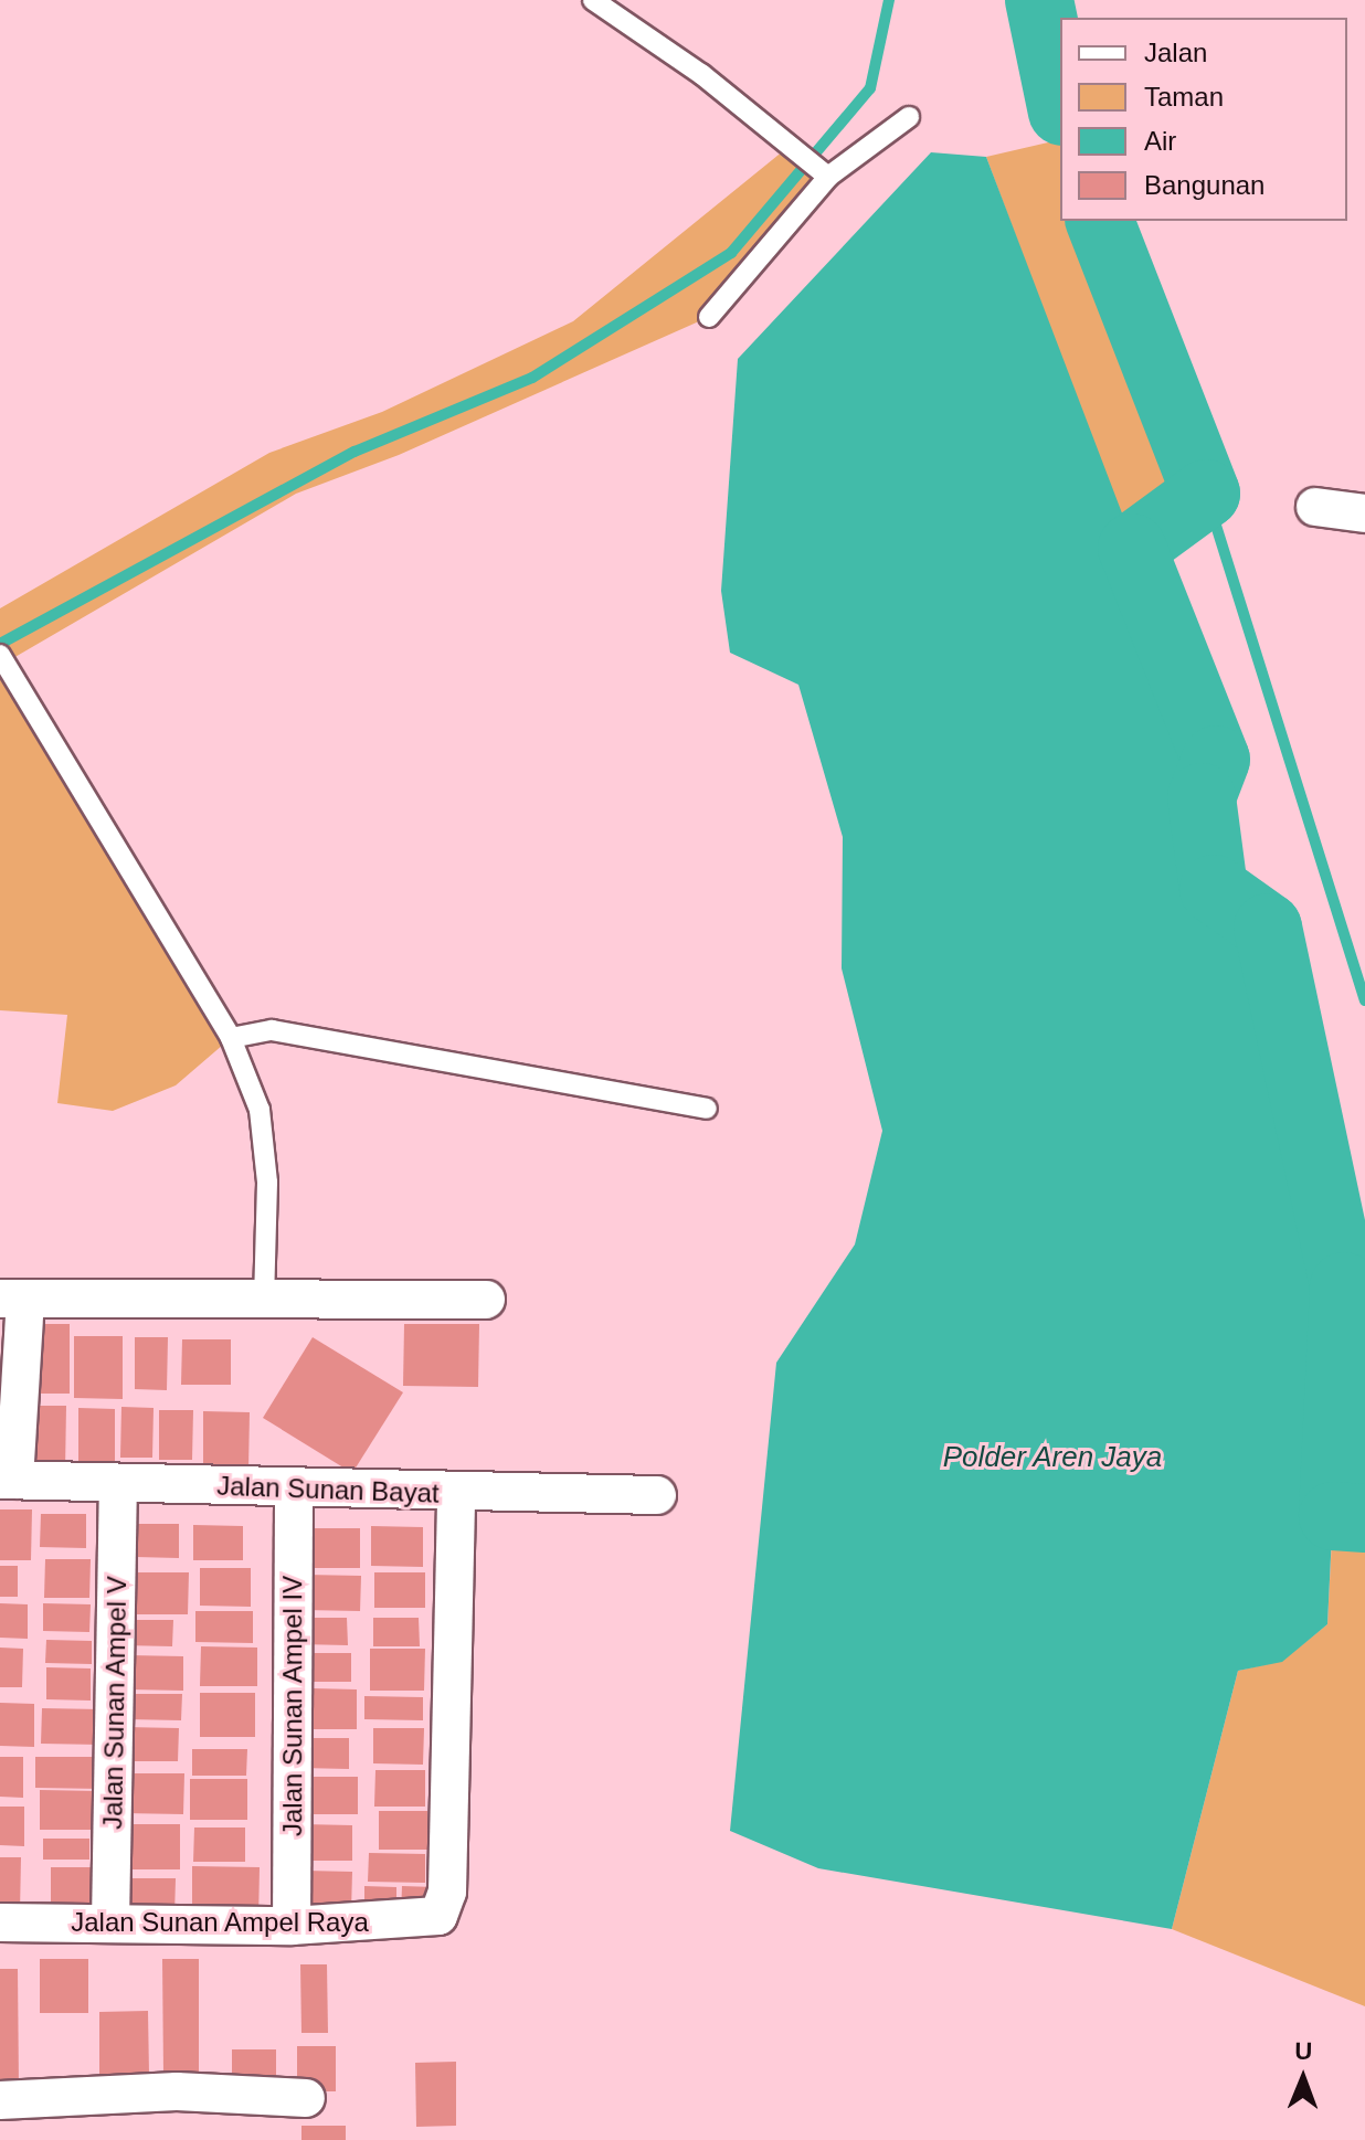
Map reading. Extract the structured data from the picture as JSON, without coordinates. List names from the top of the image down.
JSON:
{
  "streets": {
    "street": [
      "Jalan Sunan Bayat",
      "Jalan Sunan Ampel V",
      "Jalan Sunan Ampel IV",
      "Jalan Sunan Ampel Raya"
    ]
  },
  "crossings": [
    ["Jalan Sunan Bayat", "Jalan Sunan Ampel V"],
    ["Jalan Sunan Bayat", "Jalan Sunan Ampel IV"],
    ["Jalan Sunan Bayat", "Jalan Sunan Ampel Raya"],
    ["Jalan Sunan Ampel V", "Jalan Sunan Ampel Raya"],
    ["Jalan Sunan Ampel IV", "Jalan Sunan Ampel Raya"]
  ],
  "water": ["Polder Aren Jaya"],
  "legend": [
    "Jalan",
    "Taman",
    "Air",
    "Bangunan"
  ],
  "north": "top"
}
